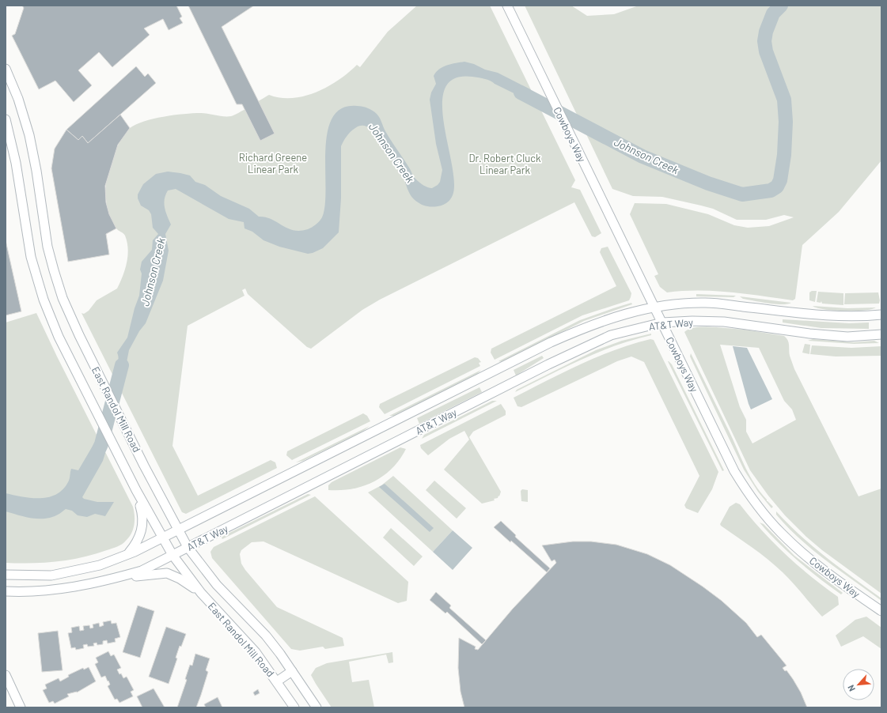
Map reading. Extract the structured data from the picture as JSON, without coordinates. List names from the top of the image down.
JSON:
{
  "streets": {
    "main road": ["Cowboys Way", "AT&T Way", "East Randol Mill Road"]
  },
  "crossings": [
    ["Cowboys Way", "AT&T Way"],
    ["AT&T Way", "East Randol Mill Road"]
  ],
  "water": ["Johnson Creek"],
  "parks": ["Richard Greene Linear Park", "Dr. Robert Cluck Linear Park"],
  "north": "bottom left"
}
